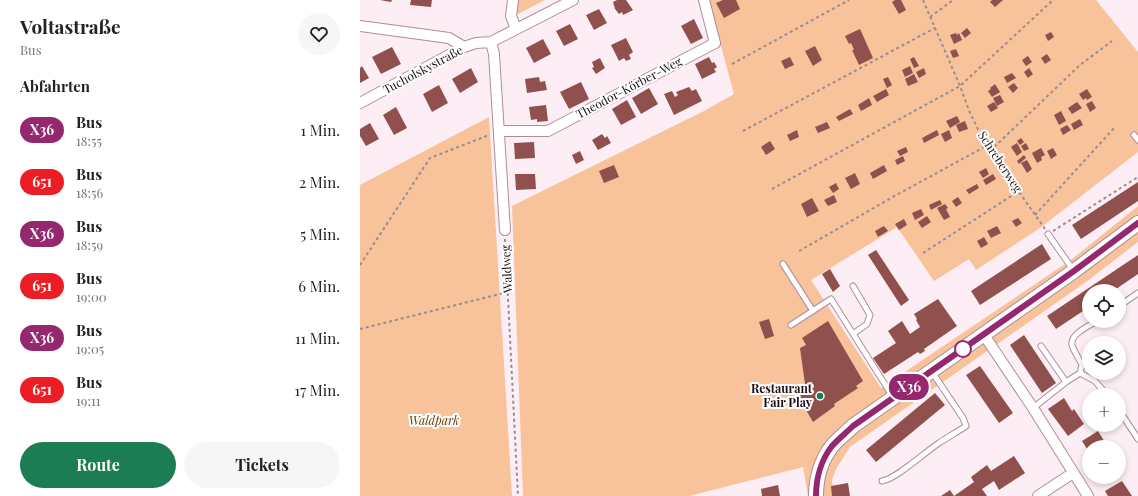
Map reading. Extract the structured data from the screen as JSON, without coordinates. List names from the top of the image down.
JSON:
{
  "streets": {
    "street": ["Tucholskystraße", "Theodor-Körber-Weg", "Waldweg"],
    "path": ["Schreberweg"]
  },
  "crossings": [
    ["Tucholskystraße", "Waldweg"],
    ["Theodor-Körber-Weg", "Waldweg"]
  ],
  "parks": ["Waldpark"],
  "places": ["Restaurant Fair Play"],
  "lines": ["bus line X36"],
  "page": {
    "heading": [
      ["Voltastraße", "Bus"],
      "Abfahrten"
    ],
    "on_map": "X36",
    "list": [
      {
        "mark": "X36",
        "name": "Bus",
        "note": "18:55",
        "value": "1 Min."
      },
      {
        "mark": "651",
        "name": "Bus",
        "note": "18:56",
        "value": "2 Min."
      },
      {
        "mark": "X36",
        "name": "Bus",
        "note": "18:59",
        "value": "5 Min."
      },
      {
        "mark": "651",
        "name": "Bus",
        "note": "19:00",
        "value": "6 Min."
      },
      {
        "mark": "X36",
        "name": "Bus",
        "note": "19:05",
        "value": "11 Min."
      },
      {
        "mark": "651",
        "name": "Bus",
        "note": "19:11",
        "value": "17 Min."
      }
    ],
    "map_buttons": ["+", "−"],
    "buttons": ["Route", "Tickets"]
  }
}
